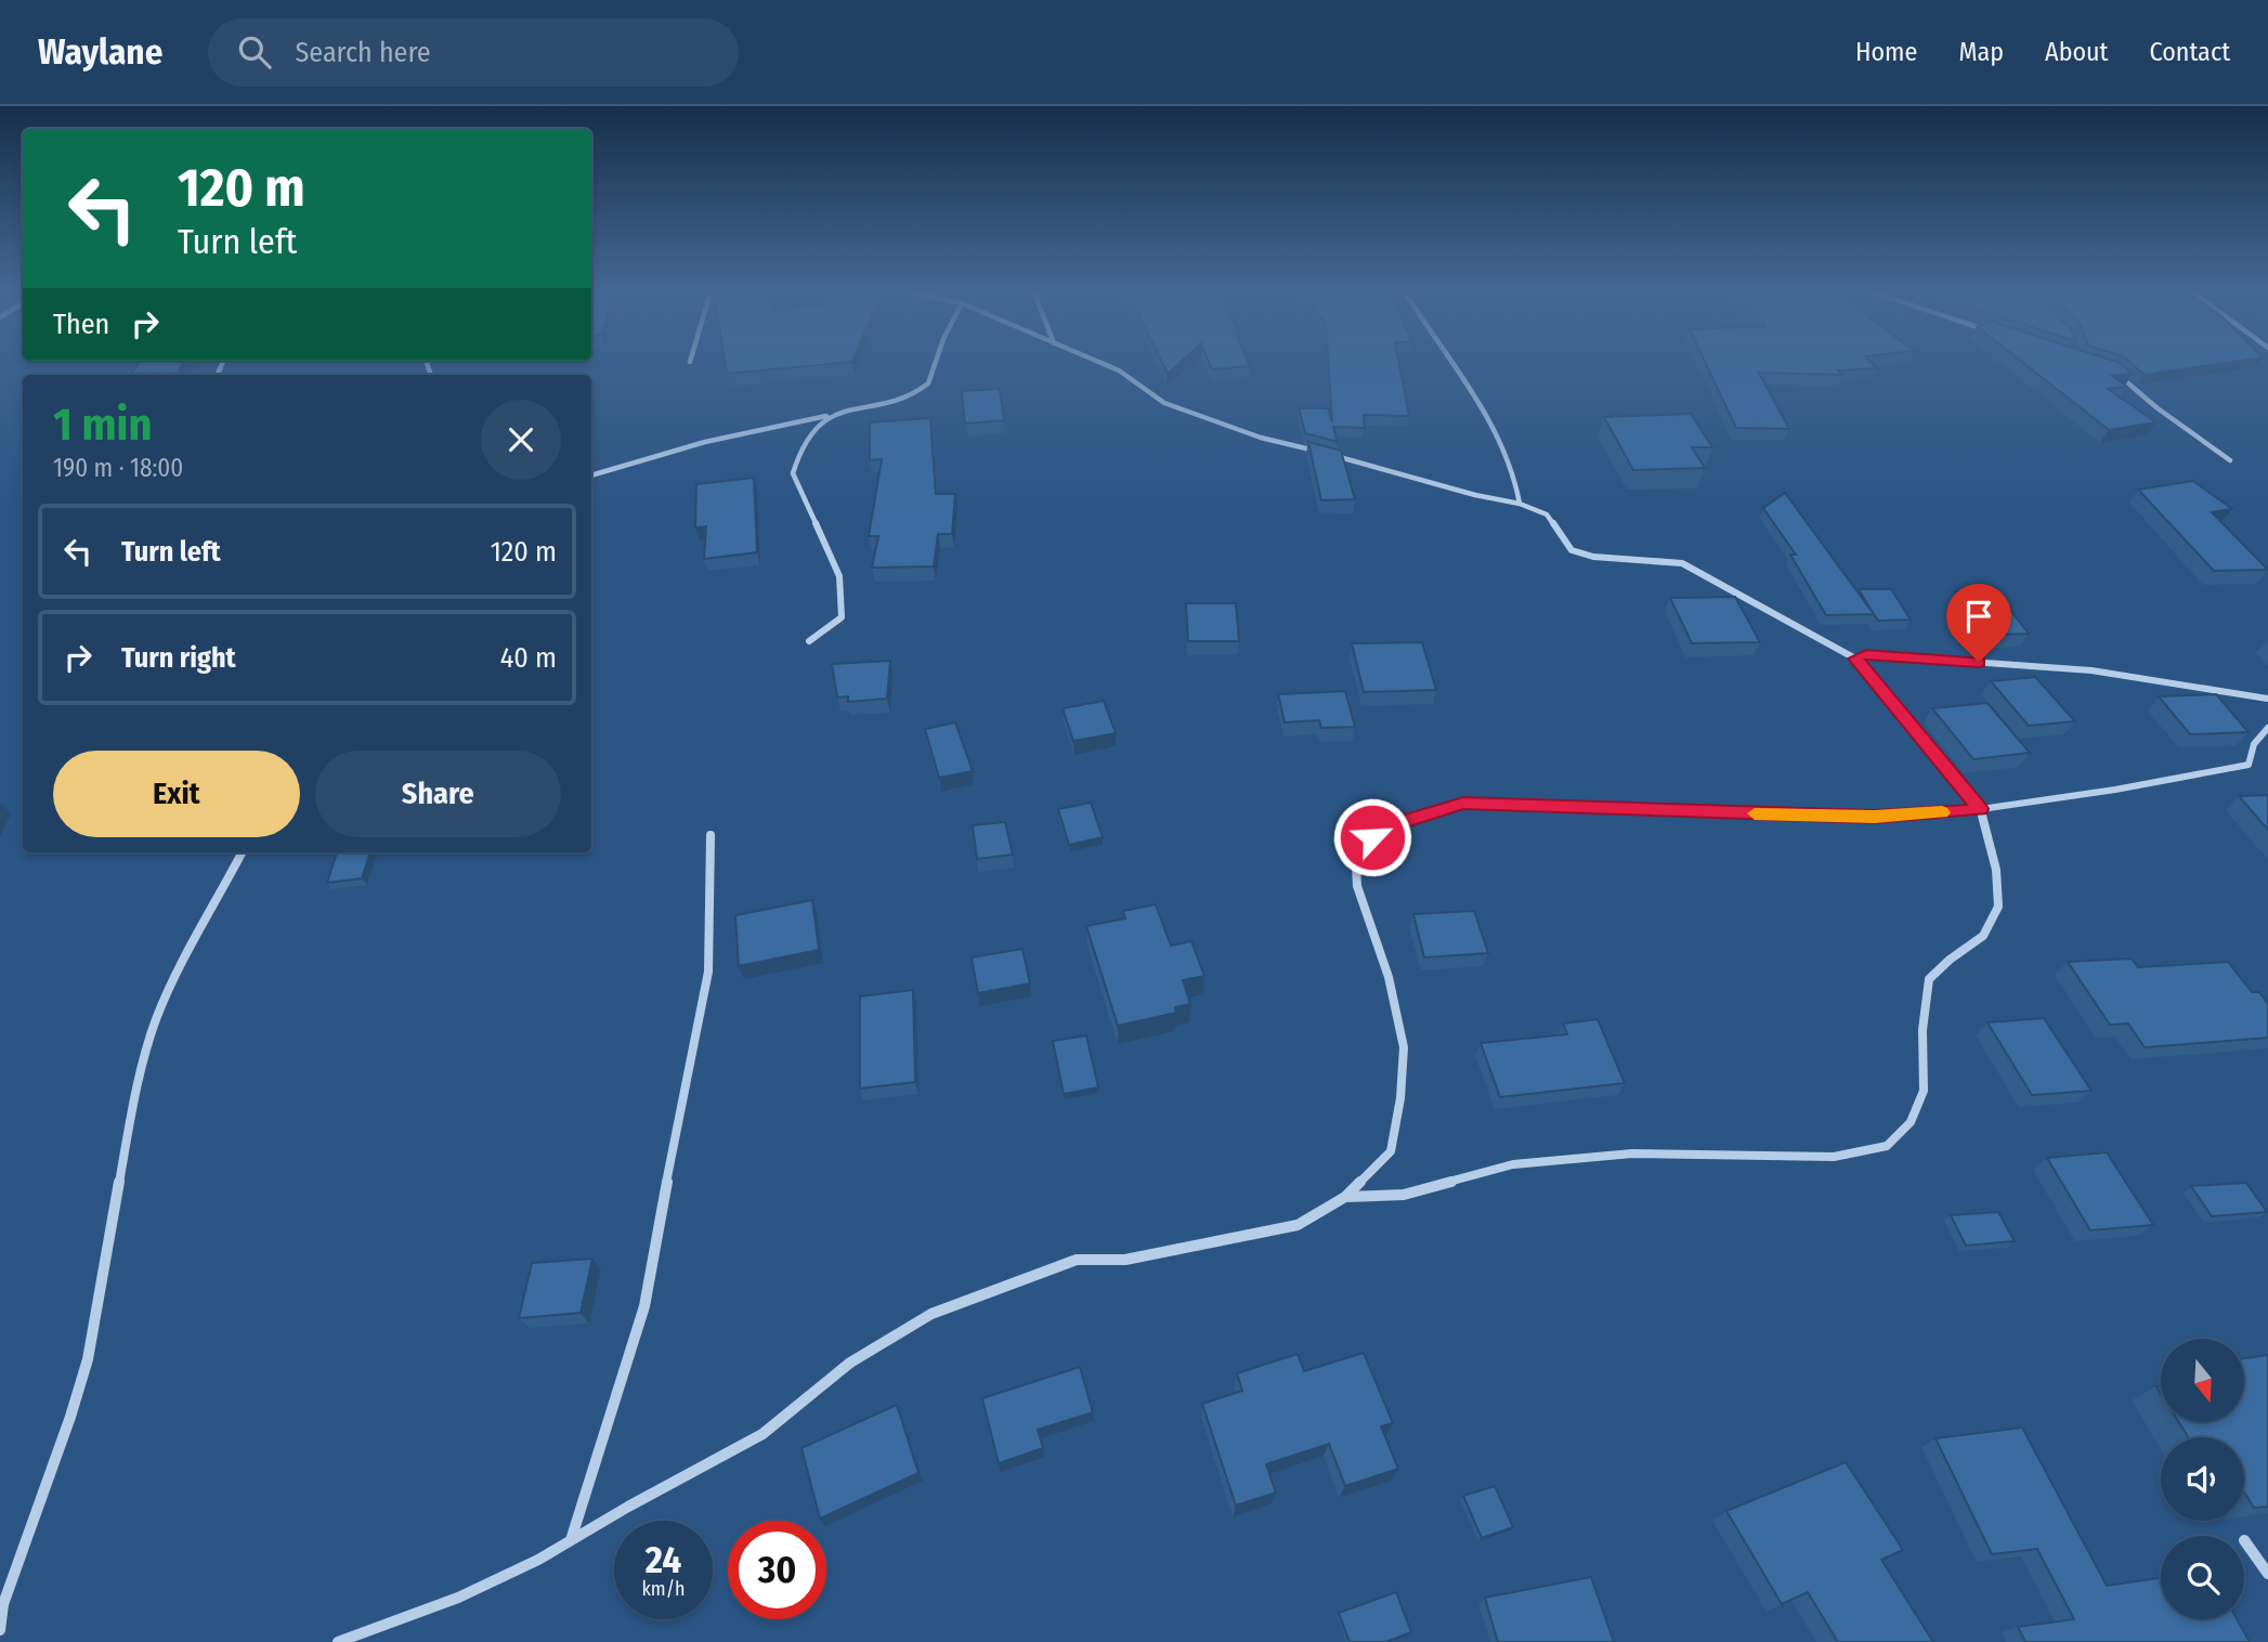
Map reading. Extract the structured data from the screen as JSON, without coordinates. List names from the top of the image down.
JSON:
{
  "north": "bottom",
  "page": {
    "header": "Waylane",
    "search": "Search here",
    "nav": [
      "Home",
      "Map",
      "About",
      "Contact"
    ],
    "turn": ["120 m", "Turn left"],
    "then": "Then",
    "heading": ["1 min", "190 m · 18:00"],
    "list": [
      {
        "name": "Turn left",
        "value": "120 m"
      },
      {
        "name": "Turn right",
        "value": "40 m"
      }
    ],
    "buttons": ["Exit", "Share"],
    "speed": "24 km/h",
    "limit": "30"
  }
}
